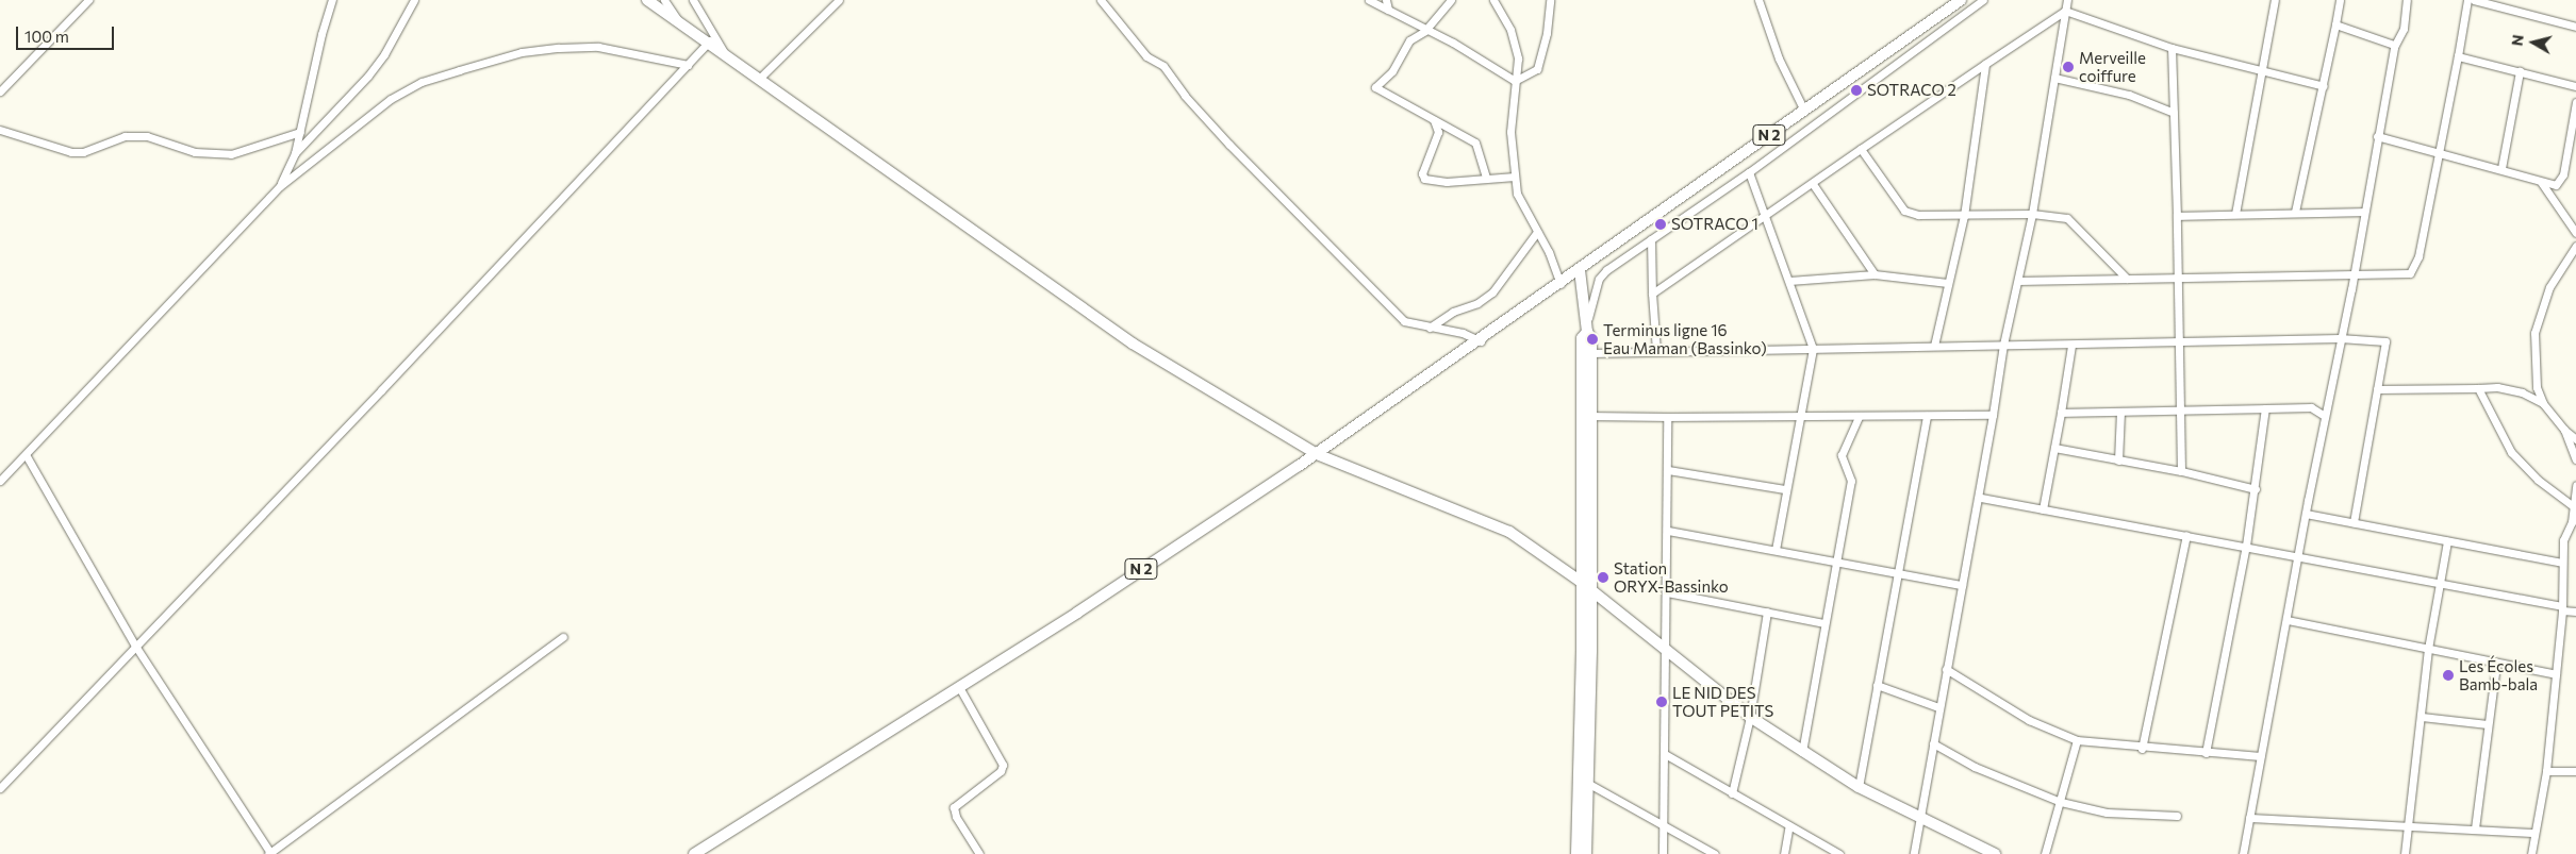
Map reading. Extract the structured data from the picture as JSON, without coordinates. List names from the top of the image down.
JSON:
{
  "streets": {
    "street": ["N 2"]
  },
  "places": [
    "Merveille coiffure",
    "SOTRACO 2",
    "SOTRACO 1",
    "Terminus ligne 16 Eau Maman (Bassinko)",
    "Station ORYX-Bassinko",
    "Les Écoles Bamb-bala",
    "LE NID DES TOUT PETITS"
  ],
  "scale_bar": "100 m",
  "north": "left"
}
